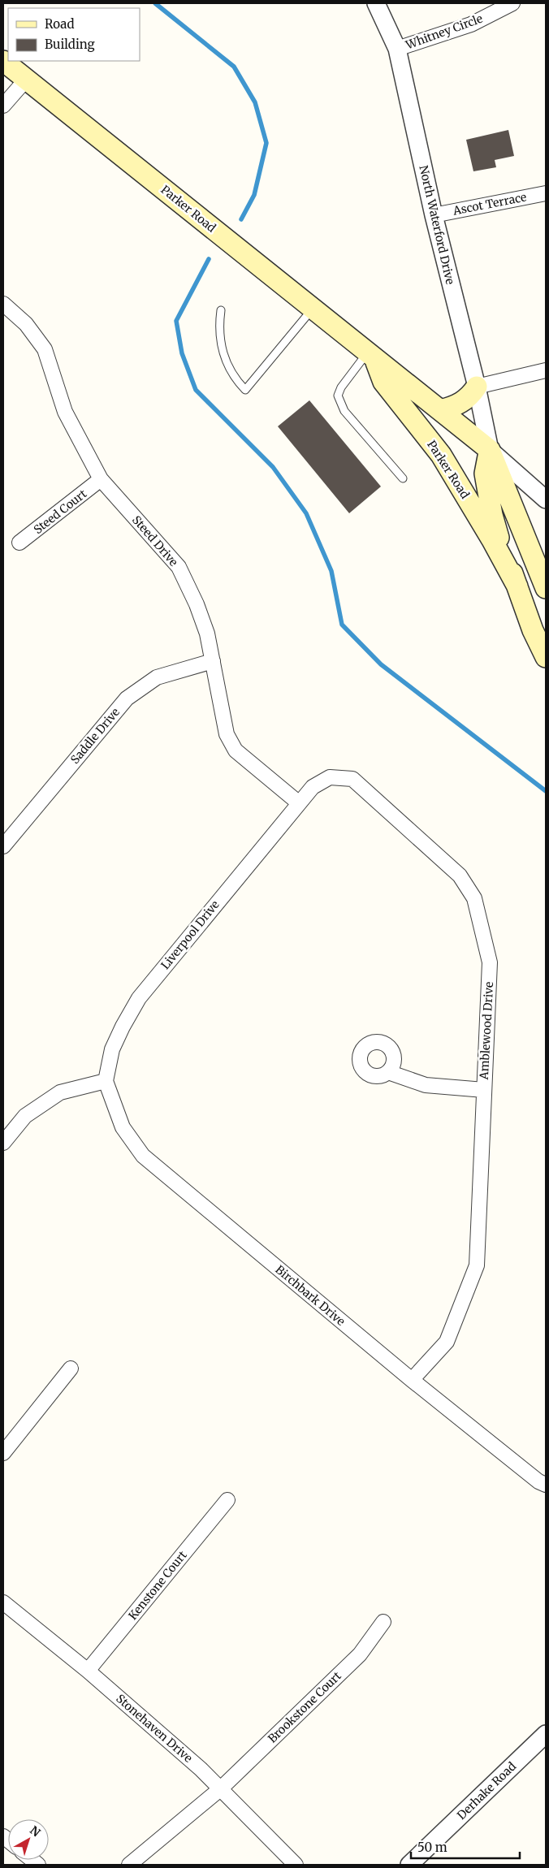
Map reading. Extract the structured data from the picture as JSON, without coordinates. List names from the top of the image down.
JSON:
{
  "streets": {
    "main road": ["Parker Road"],
    "street": [
      "Whitney Circle",
      "Ascot Terrace",
      "North Waterford Drive",
      "Steed Court",
      "Steed Drive",
      "Saddle Drive",
      "Liverpool Drive",
      "Amblewood Drive",
      "Birchbark Drive",
      "Kenstone Court",
      "Brookstone Court",
      "Stonehaven Drive",
      "Derhake Road"
    ]
  },
  "crossings": [
    ["Whitney Circle", "North Waterford Drive"],
    ["Ascot Terrace", "North Waterford Drive"],
    ["Parker Road", "North Waterford Drive"],
    ["Steed Court", "Steed Drive"],
    ["Steed Drive", "Saddle Drive"],
    ["Steed Drive", "Liverpool Drive"],
    ["Steed Drive", "Amblewood Drive"],
    ["Liverpool Drive", "Amblewood Drive"],
    ["Liverpool Drive", "Birchbark Drive"],
    ["Amblewood Drive", "Birchbark Drive"],
    ["Kenstone Court", "Stonehaven Drive"],
    ["Brookstone Court", "Stonehaven Drive"]
  ],
  "legend": ["Road", "Building"],
  "scale_bar": "50 m",
  "north": "top right"
}
